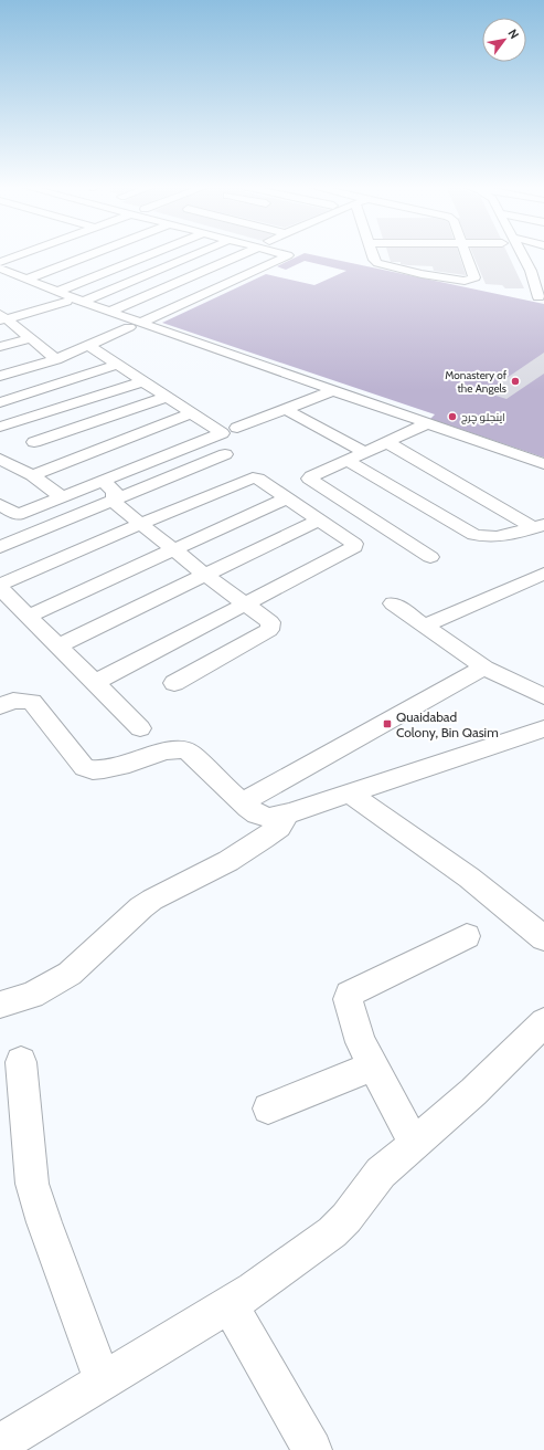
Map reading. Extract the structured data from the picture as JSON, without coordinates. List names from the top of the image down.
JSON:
{
  "places": {
    "other": ["Monastery of the Angels", "اینجلو چرچ"],
    "transit": ["Quaidabad Colony, Bin Qasim"]
  },
  "north": "top right"
}
